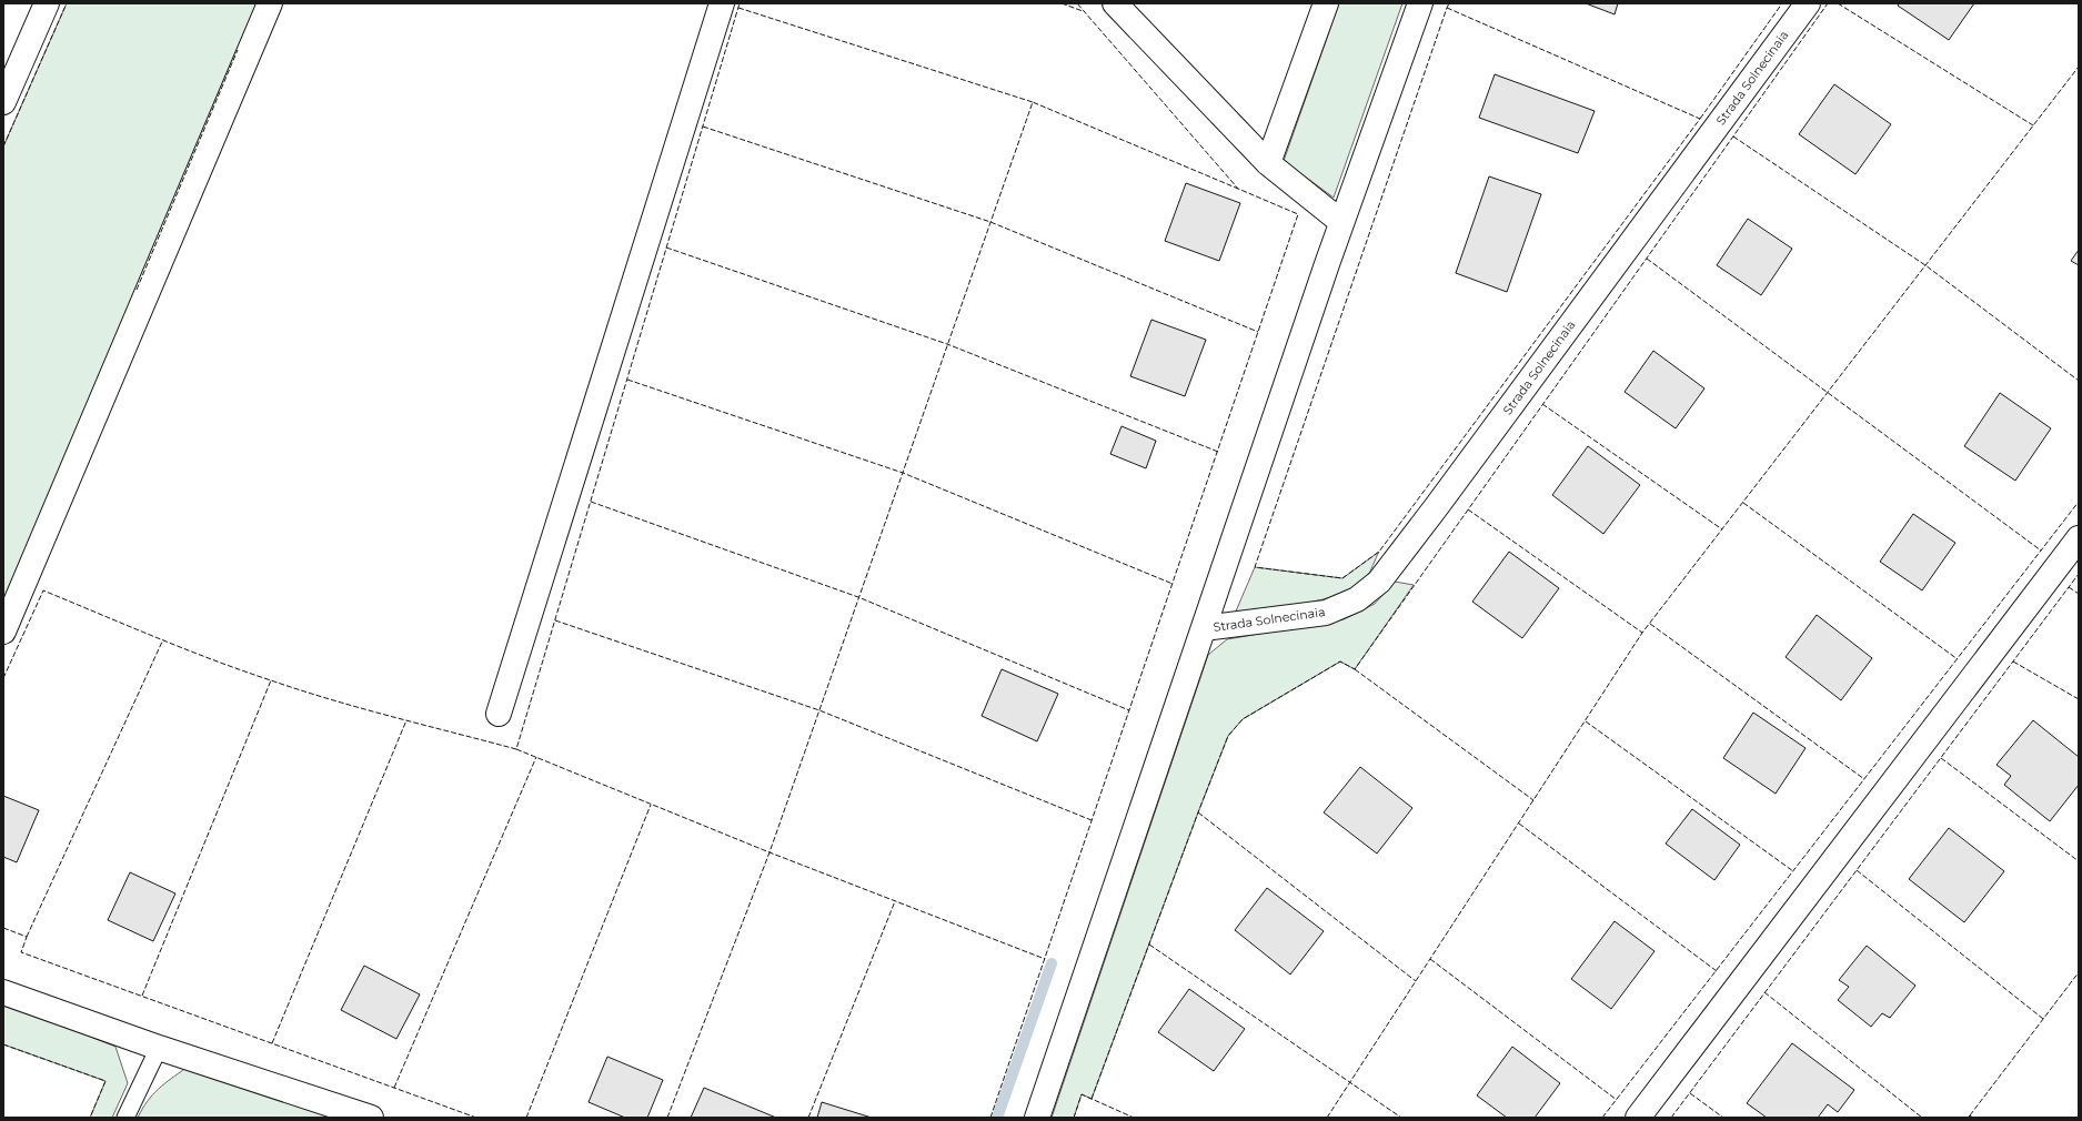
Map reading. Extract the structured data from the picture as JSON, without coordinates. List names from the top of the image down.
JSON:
{
  "streets": {
    "street": ["Strada Solnecinaia"]
  }
}
